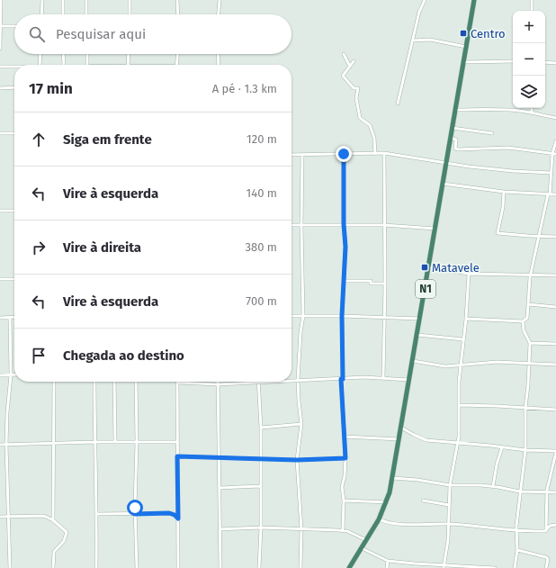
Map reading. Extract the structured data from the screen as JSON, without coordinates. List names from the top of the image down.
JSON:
{
  "streets": {
    "highway": ["N1"]
  },
  "places": {
    "transit": ["Centro", "Matavele"]
  },
  "page": {
    "map_buttons": ["+", "−"],
    "search": "Pesquisar aqui",
    "heading": ["17 min", "A pé · 1.3 km"],
    "list": [
      ["Siga em frente", "120 m"],
      ["Vire à esquerda", "140 m"],
      ["Vire à direita", "380 m"],
      ["Vire à esquerda", "700 m"],
      "Chegada ao destino"
    ]
  }
}
